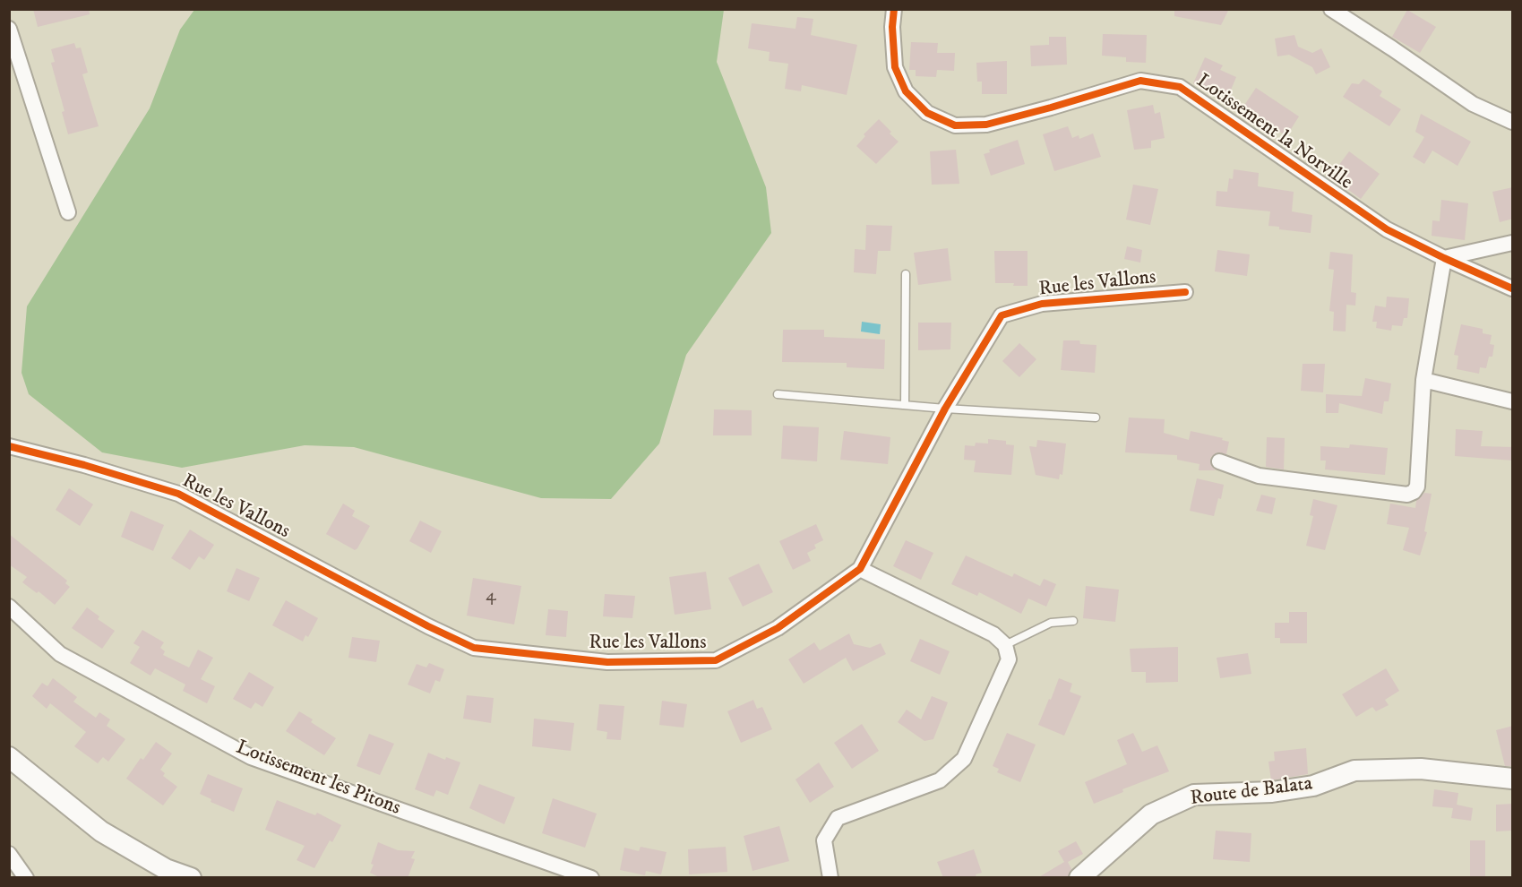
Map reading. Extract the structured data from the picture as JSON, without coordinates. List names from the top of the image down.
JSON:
{
  "streets": {
    "main road": ["Route de Balata"],
    "street": ["Lotissement la Norville", "Rue les Vallons", "Lotissement les Pitons"]
  },
  "house_numbers": ["4"]
}
